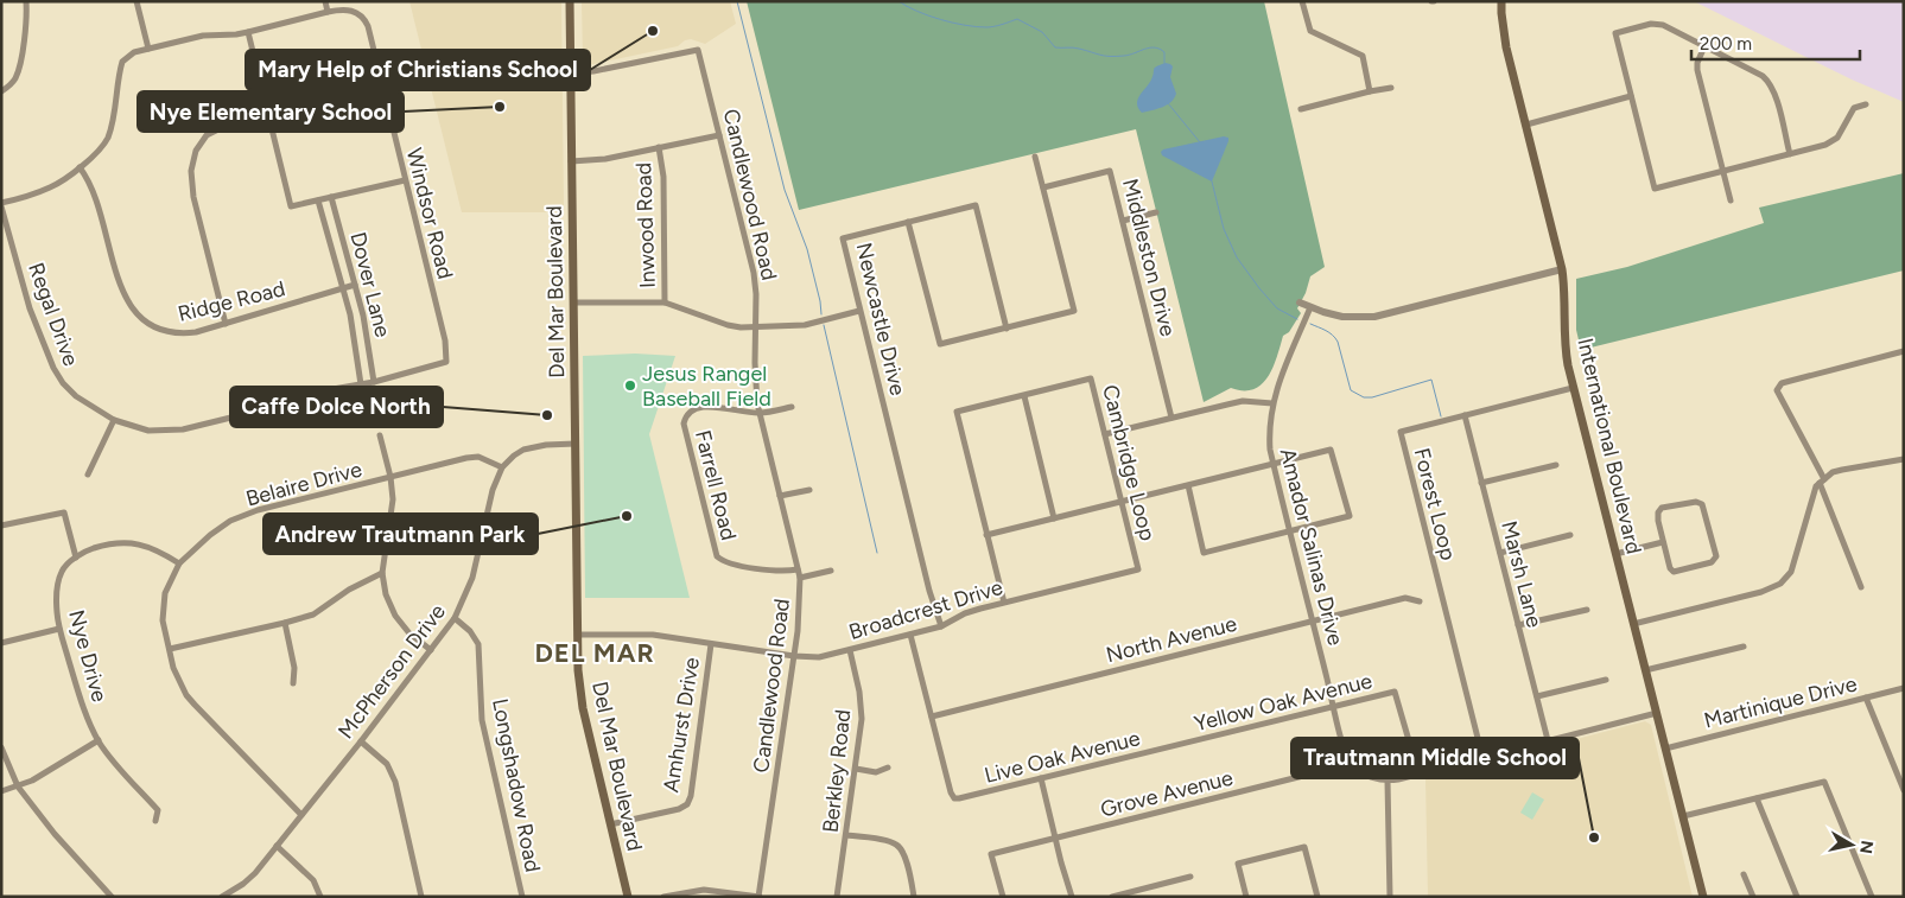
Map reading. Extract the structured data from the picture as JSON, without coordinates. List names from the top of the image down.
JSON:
{
  "streets": {
    "main road": ["Del Mar Boulevard", "International Boulevard"],
    "street": [
      "Candlewood Road",
      "Windsor Road",
      "Inwood Road",
      "Middleston Drive",
      "Dover Lane",
      "Ridge Road",
      "Regal Drive",
      "Newcastle Drive",
      "Cambridge Loop",
      "Belaire Drive",
      "Farrell Road",
      "Forest Loop",
      "Amador Salinas Drive",
      "Marsh Lane",
      "Broadcrest Drive",
      "North Avenue",
      "Nye Drive",
      "McPherson Drive",
      "Yellow Oak Avenue",
      "Martinique Drive",
      "Amhurst Drive",
      "Live Oak Avenue",
      "Berkley Road",
      "Longshadow Road",
      "Grove Avenue"
    ]
  },
  "crossings": [
    ["Candlewood Road", "Del Mar Boulevard"],
    ["Candlewood Road", "Farrell Road"],
    ["Candlewood Road", "Broadcrest Drive"],
    ["Windsor Road", "Ridge Road"],
    ["Windsor Road", "Regal Drive"],
    ["Dover Lane", "Ridge Road"],
    ["Dover Lane", "Regal Drive"],
    ["Del Mar Boulevard", "Broadcrest Drive"],
    ["Del Mar Boulevard", "Amhurst Drive"],
    ["Newcastle Drive", "Broadcrest Drive"],
    ["International Boulevard", "Forest Loop"],
    ["International Boulevard", "Martinique Drive"],
    ["Cambridge Loop", "Broadcrest Drive"],
    ["Belaire Drive", "Nye Drive"],
    ["Belaire Drive", "McPherson Drive"],
    ["Forest Loop", "Marsh Lane"],
    ["Amador Salinas Drive", "North Avenue"],
    ["Amador Salinas Drive", "Yellow Oak Avenue"],
    ["Amador Salinas Drive", "Grove Avenue"],
    ["Broadcrest Drive", "Amhurst Drive"],
    ["Broadcrest Drive", "Berkley Road"],
    ["North Avenue", "Live Oak Avenue"],
    ["McPherson Drive", "Longshadow Road"],
    ["Yellow Oak Avenue", "Live Oak Avenue"]
  ],
  "districts": ["DEL MAR"],
  "places": [
    "Mary Help of Christians School",
    "Nye Elementary School",
    "Jesus Rangel Baseball Field",
    "Caffe Dolce North",
    "Andrew Trautmann Park",
    "Trautmann Middle School"
  ],
  "scale_bar": "200 m",
  "north": "right"
}
